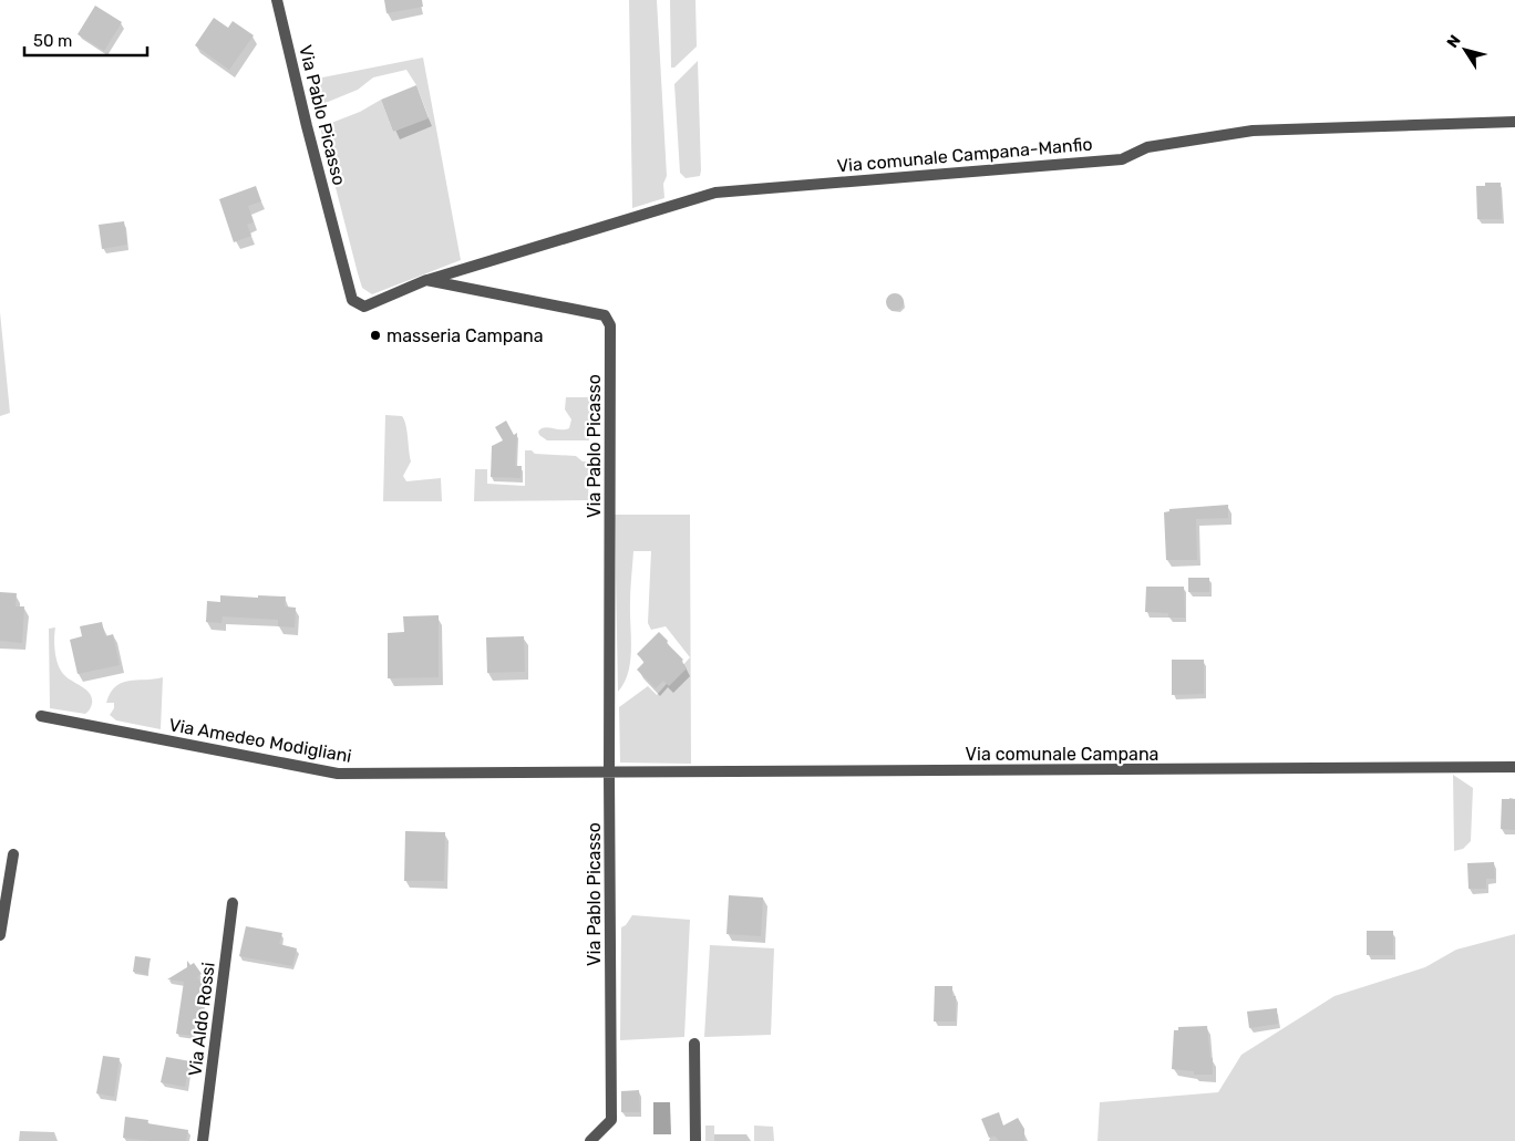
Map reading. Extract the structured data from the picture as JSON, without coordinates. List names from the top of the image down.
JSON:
{
  "streets": {
    "street": [
      "Via Pablo Picasso",
      "Via comunale Campana-Manfio",
      "Via Amedeo Modigliani",
      "Via comunale Campana",
      "Via Aldo Rossi"
    ]
  },
  "crossings": [
    ["Via Pablo Picasso", "Via comunale Campana-Manfio"],
    ["Via Pablo Picasso", "Via Amedeo Modigliani"],
    ["Via Pablo Picasso", "Via comunale Campana"],
    ["Via Amedeo Modigliani", "Via comunale Campana"]
  ],
  "places": ["masseria Campana"],
  "scale_bar": "50 m",
  "north": "top left"
}
